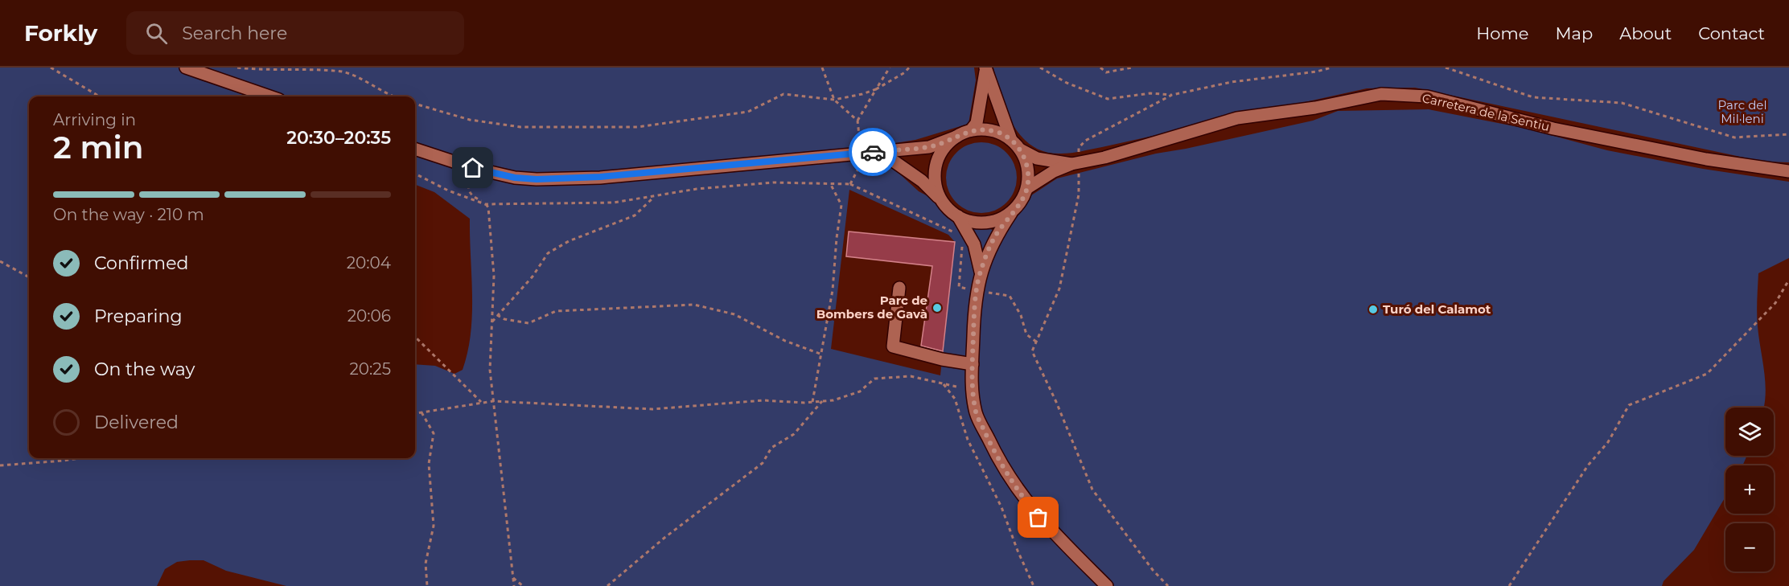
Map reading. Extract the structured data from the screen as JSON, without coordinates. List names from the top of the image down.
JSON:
{
  "streets": {
    "street": ["Carretera de la Sentiu"]
  },
  "parks": ["Parc del Mil·leni"],
  "places": ["Parc de Bombers de Gavà", "Turó del Calamot"],
  "page": {
    "header": "Forkly",
    "search": "Search here",
    "nav": [
      "Home",
      "Map",
      "About",
      "Contact"
    ],
    "heading": ["2 min", "Arriving in", "20:30–20:35"],
    "bar": "On the way · 210 m",
    "list": [
      ["Confirmed", "20:04"],
      ["Preparing", "20:06"],
      ["On the way", "20:25"],
      "Delivered"
    ],
    "map_buttons": ["+", "−"]
  }
}
